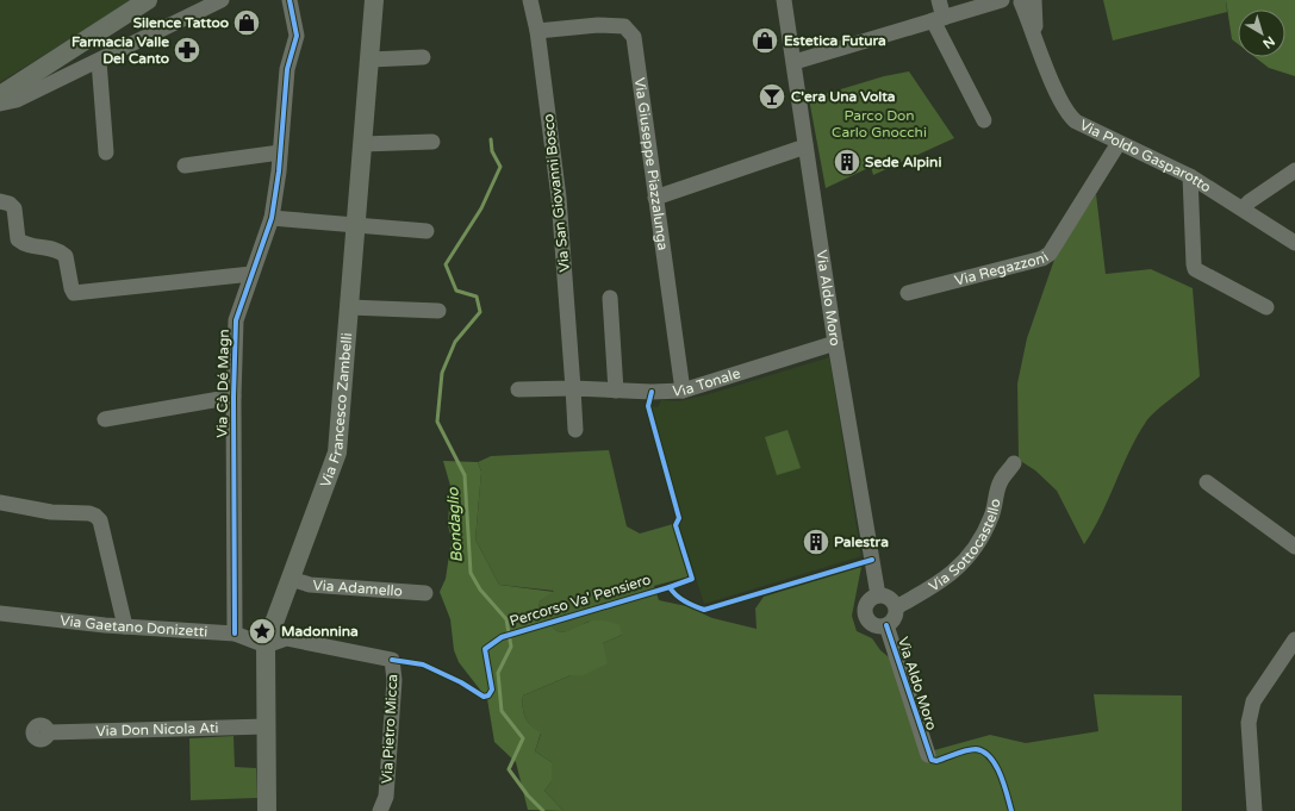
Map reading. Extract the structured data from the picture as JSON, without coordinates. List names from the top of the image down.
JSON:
{
  "streets": {
    "main road": ["Via Francesco Zambelli"],
    "street": [
      "Via Poldo Gasparotto",
      "Via Giuseppe Piazzalunga",
      "Via San Giovanni Bosco",
      "Via Regazzoni",
      "Via Aldo Moro",
      "Via Tonale",
      "Via Cà Dé Magn",
      "Via Sottocastello",
      "Via Adamello",
      "Via Gaetano Donizetti",
      "Via Don Nicola Ati",
      "Via Pietro Micca"
    ],
    "cycle path": ["Percorso Va' Pensiero"]
  },
  "crossings": [
    ["Via Poldo Gasparotto", "Via Regazzoni"],
    ["Via Giuseppe Piazzalunga", "Via San Giovanni Bosco"],
    ["Via Giuseppe Piazzalunga", "Via Tonale"],
    ["Via San Giovanni Bosco", "Via Tonale"],
    ["Via Aldo Moro", "Via Tonale"],
    ["Via Aldo Moro", "Via Sottocastello"],
    ["Via Cà Dé Magn", "Via Gaetano Donizetti"],
    ["Via Francesco Zambelli", "Via Adamello"],
    ["Via Francesco Zambelli", "Via Gaetano Donizetti"],
    ["Via Francesco Zambelli", "Via Don Nicola Ati"],
    ["Via Francesco Zambelli", "Via Pietro Micca"],
    ["Via Gaetano Donizetti", "Via Pietro Micca"]
  ],
  "water": ["Bondaglio"],
  "parks": ["Parco Don Carlo Gnocchi"],
  "places": {
    "shop": ["Silence Tattoo", "Estetica Futura"],
    "pharmacy": ["Farmacia Valle Del Canto"],
    "bar": ["C'era Una Volta"],
    "building": ["Sede Alpini", "Palestra"],
    "place": ["Madonnina"]
  },
  "north": "bottom right"
}
